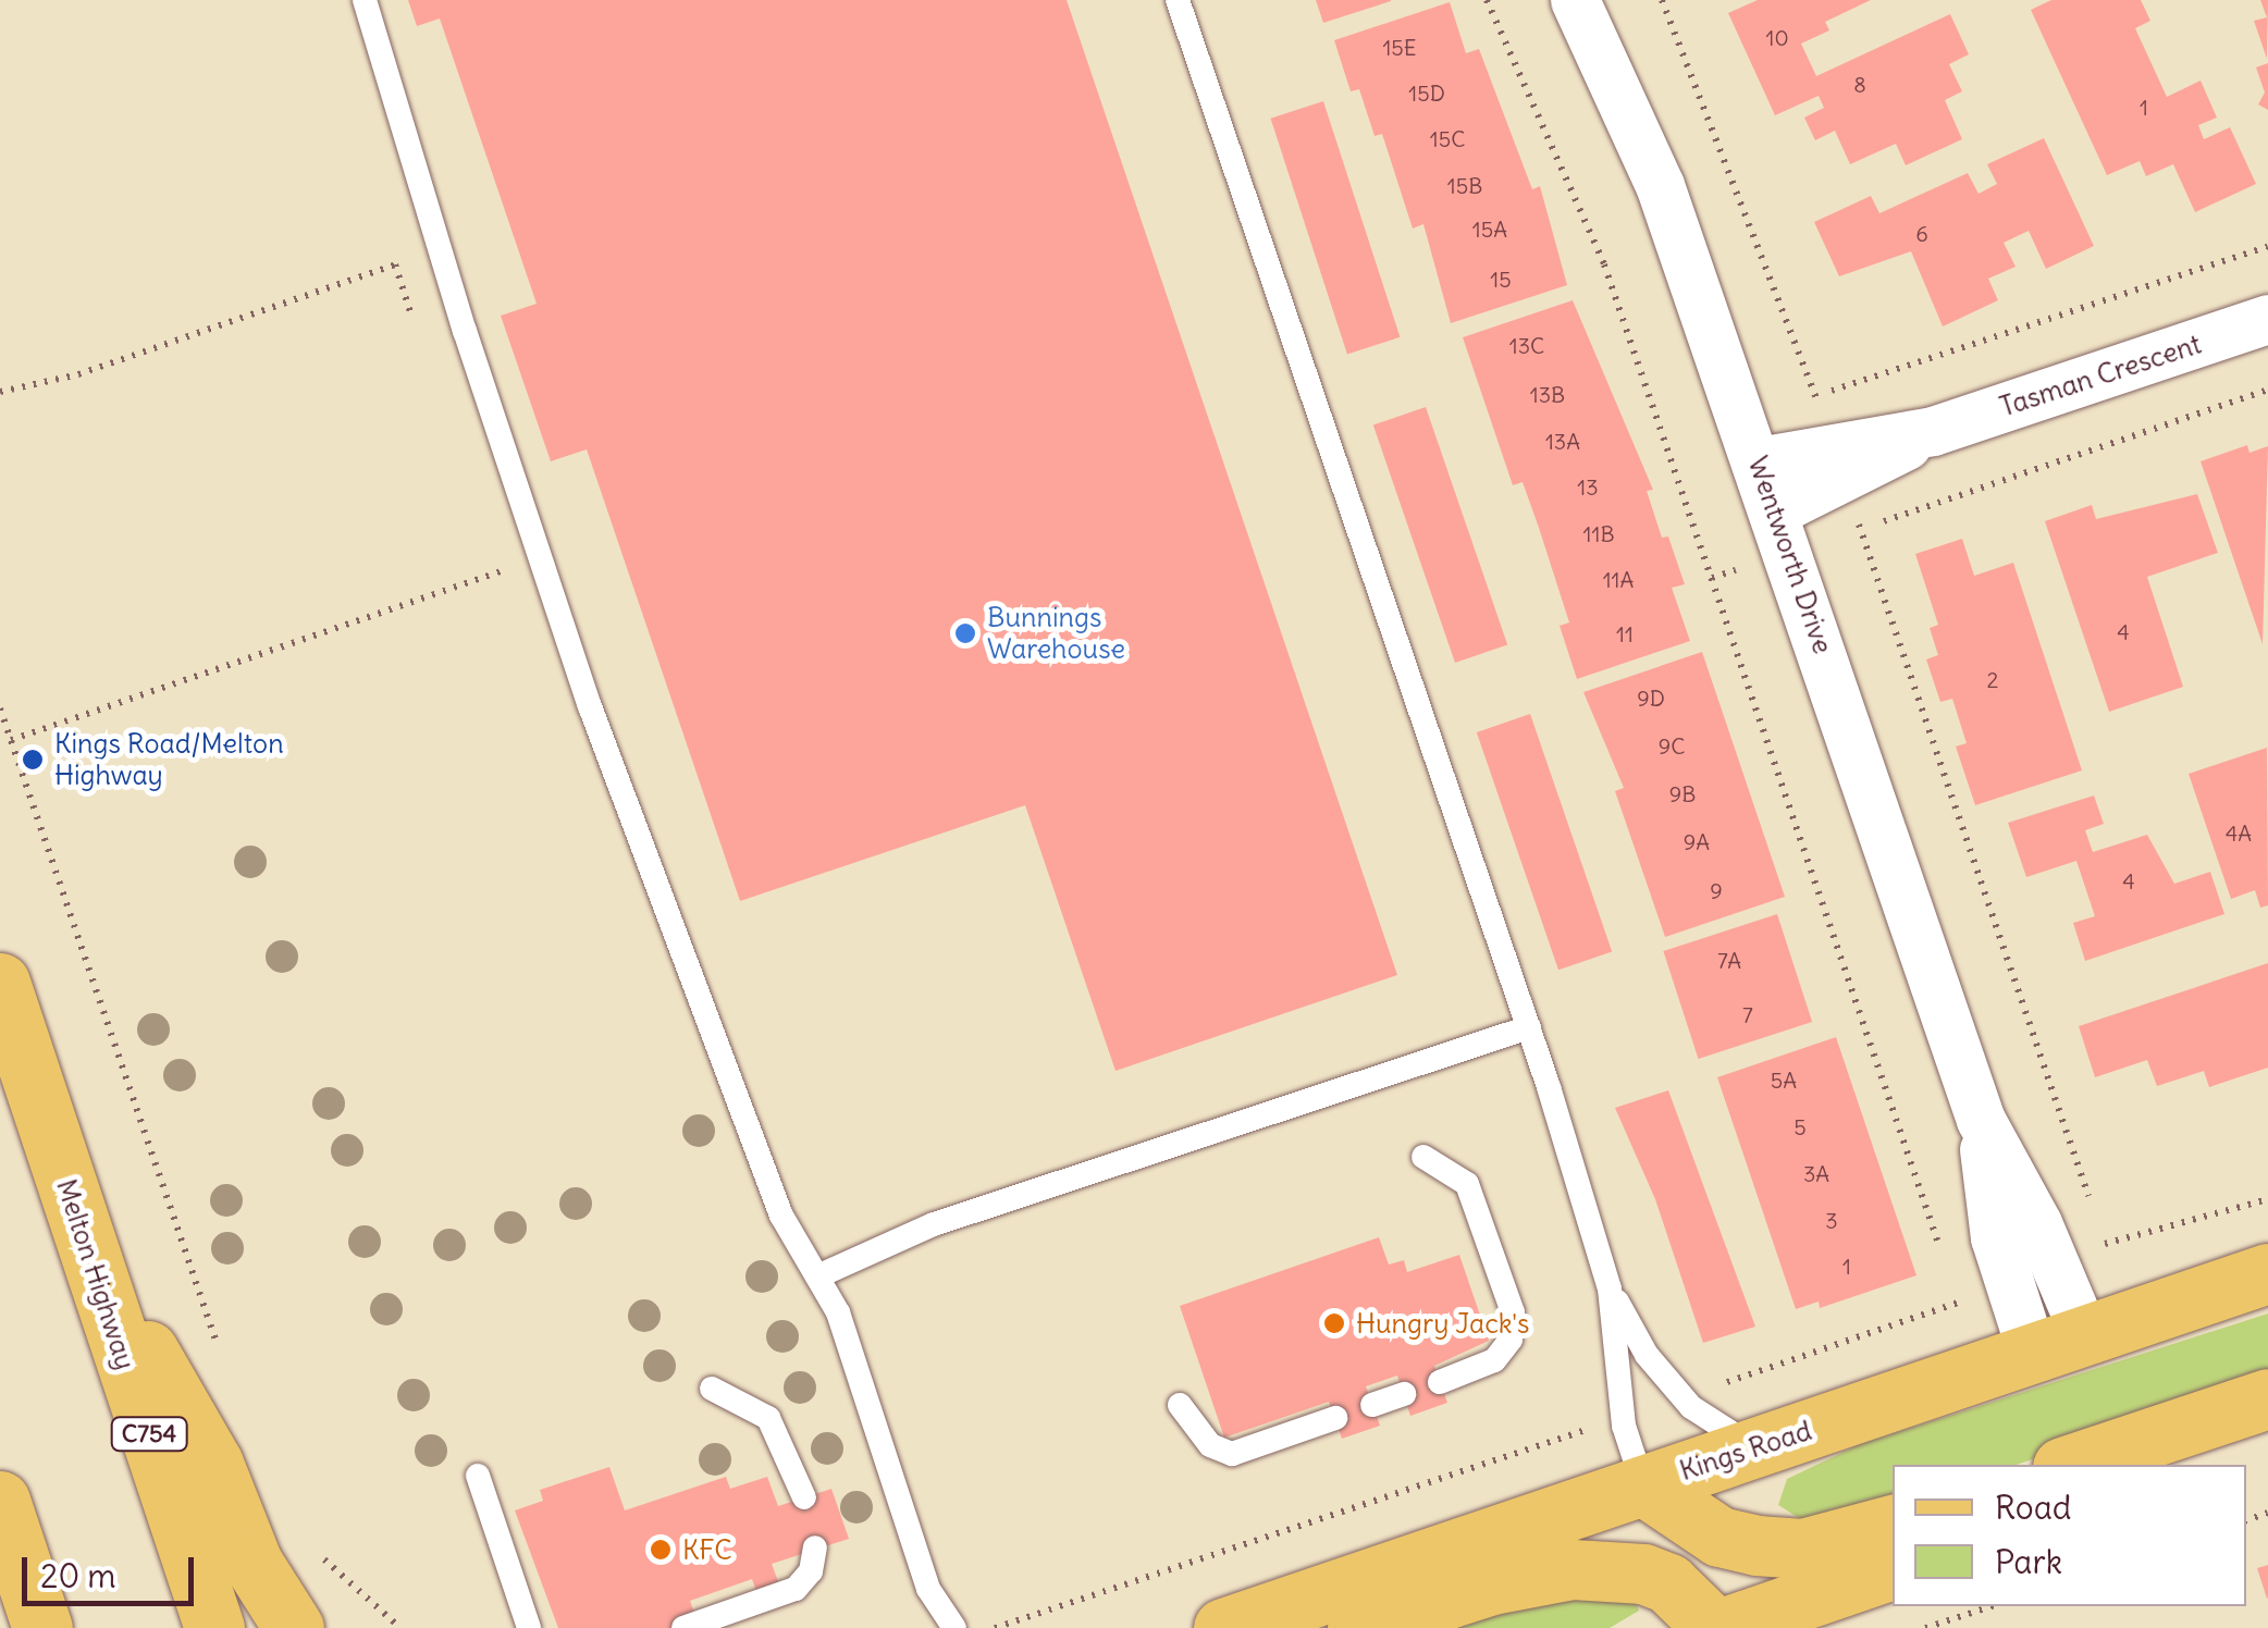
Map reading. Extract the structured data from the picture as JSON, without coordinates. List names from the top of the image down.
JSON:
{
  "streets": {
    "main road": ["Melton Highway", "C754", "Kings Road"],
    "street": ["Tasman Crescent", "Wentworth Drive"]
  },
  "crossings": [
    ["Tasman Crescent", "Wentworth Drive"],
    ["Wentworth Drive", "Kings Road"]
  ],
  "places": [
    "Bunnings Warehouse",
    "Kings Road/Melton Highway",
    "Hungry Jack's",
    "KFC"
  ],
  "house_numbers": [
    "10",
    "15E",
    "8",
    "15D",
    "1",
    "15C",
    "15B",
    "15A",
    "6",
    "15",
    "13C",
    "13B",
    "13A",
    "13",
    "11B",
    "11A",
    "4",
    "11",
    "2",
    "9D",
    "9C",
    "9B",
    "4A",
    "9A",
    "4",
    "9",
    "7A",
    "7",
    "5A",
    "5",
    "3A",
    "3",
    "1"
  ],
  "legend": ["Road", "Park"],
  "scale_bar": "20 m"
}
